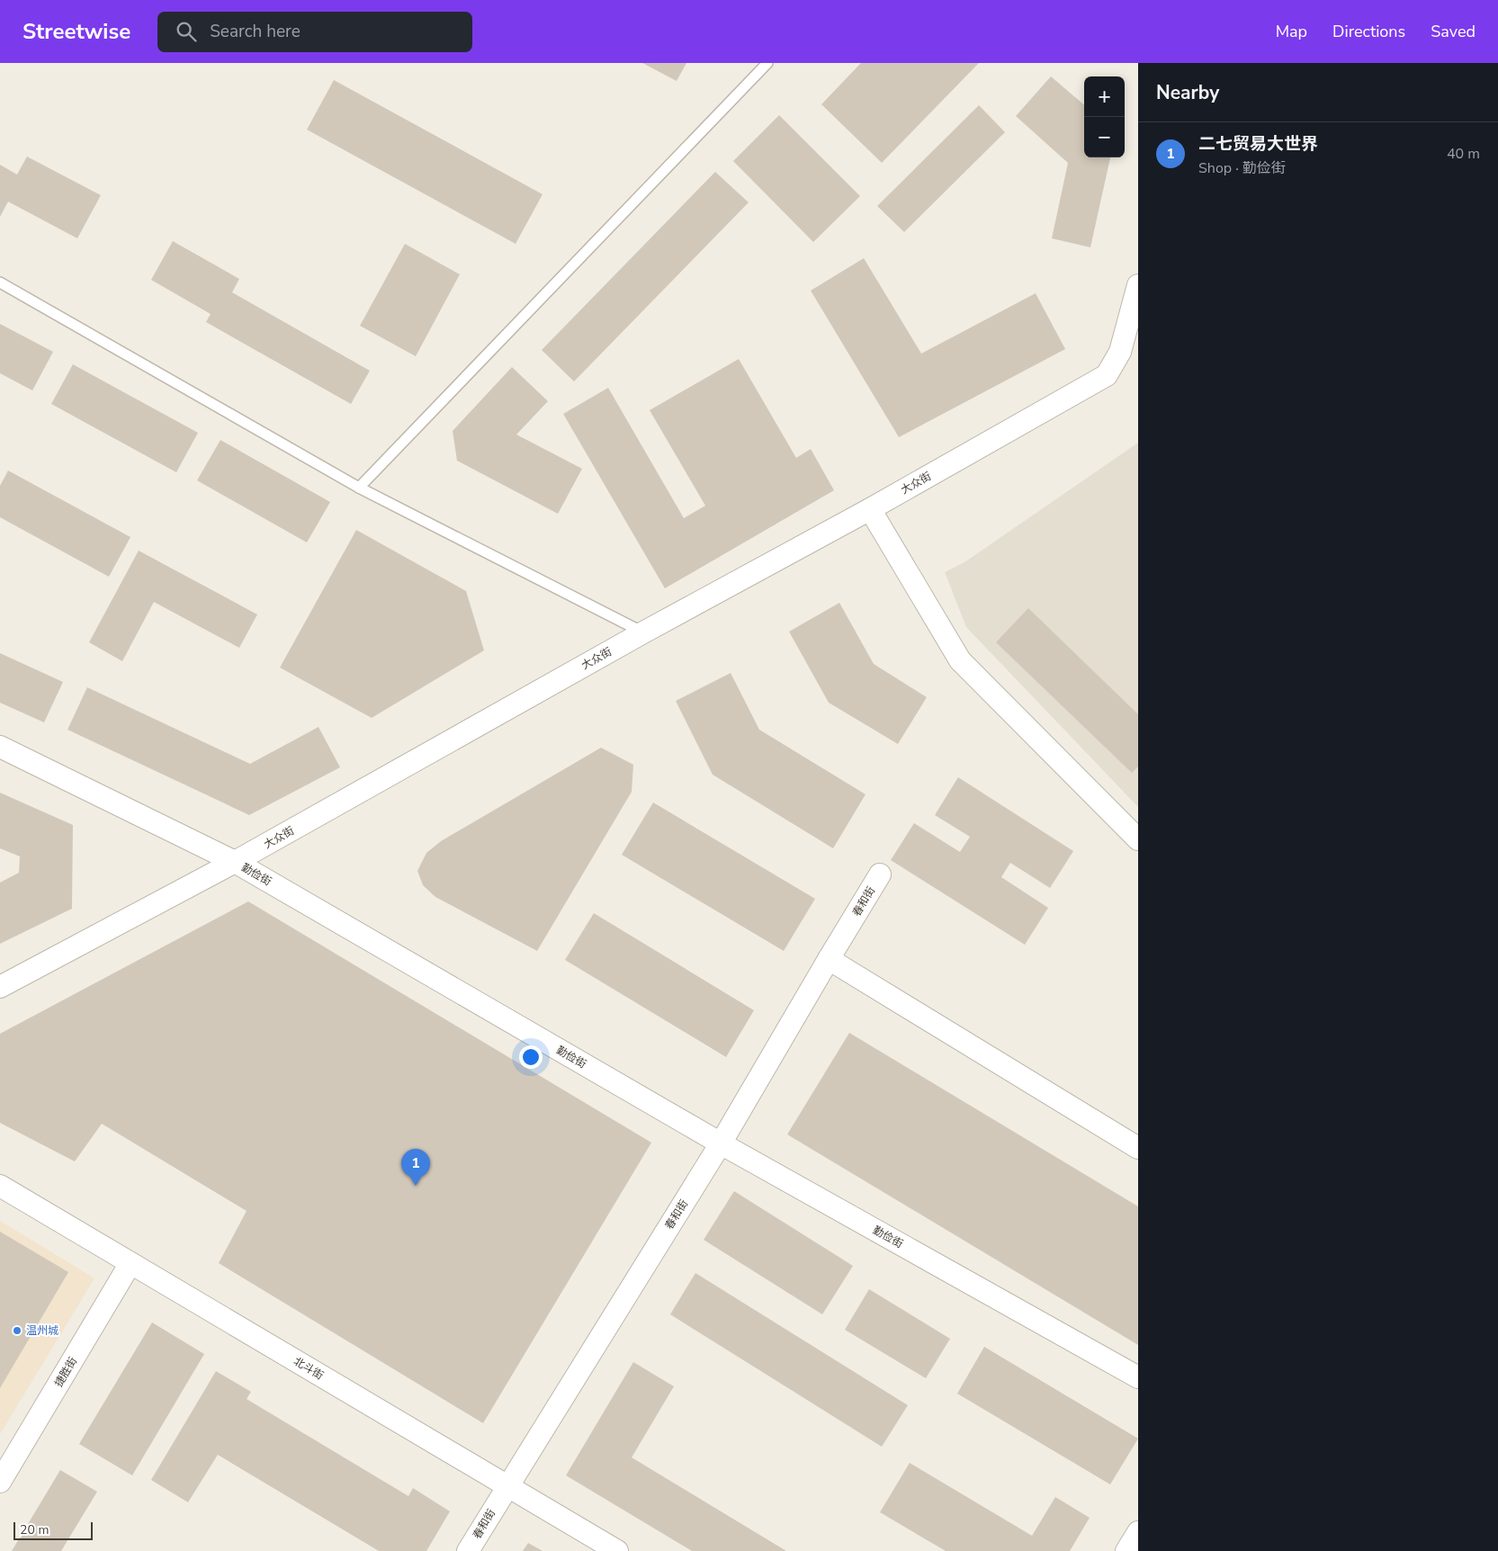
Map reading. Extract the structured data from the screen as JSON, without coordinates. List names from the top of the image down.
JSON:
{
  "streets": {
    "street": [
      "大众街",
      "勤俭街",
      "春和街",
      "北斗街",
      "捷胜街"
    ]
  },
  "crossings": [
    ["大众街", "勤俭街"],
    ["勤俭街", "春和街"],
    ["春和街", "北斗街"],
    ["北斗街", "捷胜街"]
  ],
  "places": ["温州城"],
  "scale_bar": "20 m",
  "page": {
    "header": "Streetwise",
    "search": "Search here",
    "nav": ["Map", "Directions", "Saved"],
    "heading": "Nearby",
    "map_buttons": ["+", "−"],
    "list": [
      {
        "mark": "1",
        "name": "二七贸易大世界",
        "note": "Shop · 勤俭街",
        "value": "40 m"
      }
    ],
    "pins": "1",
    "scale": "20 m"
  }
}
